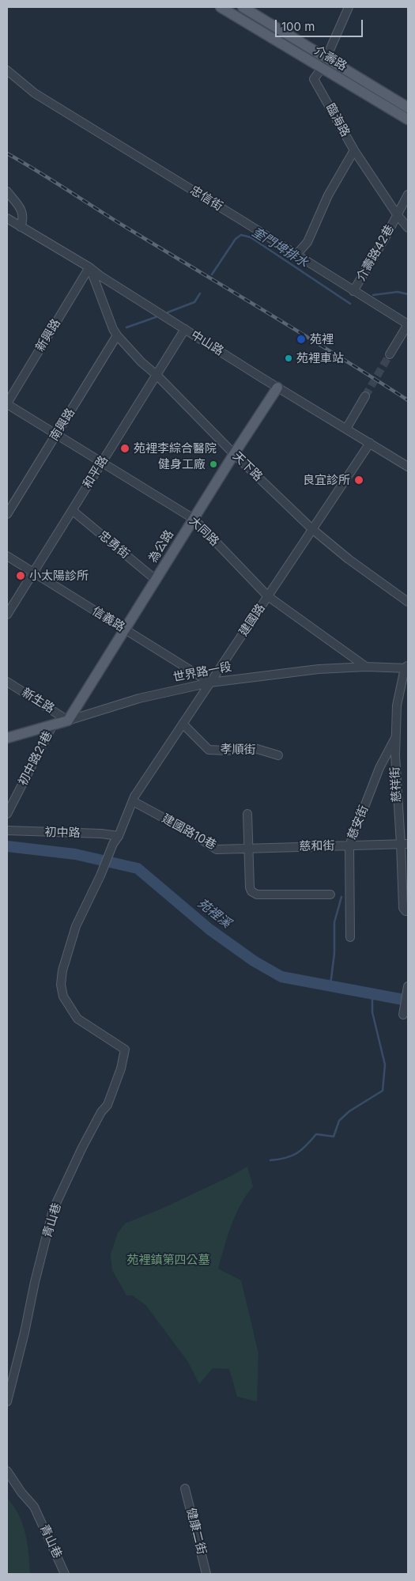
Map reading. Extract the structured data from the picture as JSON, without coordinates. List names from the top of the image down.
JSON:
{
  "streets": {
    "main road": ["介壽路", "為公路", "世界路一段"],
    "street": [
      "臨海路",
      "忠信街",
      "介壽路42巷",
      "新興路",
      "中山路",
      "南興路",
      "天下路",
      "和平路",
      "大同路",
      "忠勇街",
      "信義路",
      "建國路",
      "新生路",
      "孝順街",
      "初中路21巷",
      "慈祥街",
      "慈安街",
      "建國路10巷",
      "初中路",
      "慈和街",
      "青山巷",
      "健康二街"
    ]
  },
  "crossings": [
    ["介壽路", "臨海路"],
    ["臨海路", "介壽路42巷"],
    ["忠信街", "介壽路42巷"],
    ["新興路", "中山路"],
    ["新興路", "天下路"],
    ["新興路", "大同路"],
    ["中山路", "天下路"],
    ["中山路", "和平路"],
    ["中山路", "為公路"],
    ["中山路", "建國路"],
    ["南興路", "天下路"],
    ["南興路", "大同路"],
    ["天下路", "和平路"],
    ["天下路", "為公路"],
    ["天下路", "建國路"],
    ["和平路", "大同路"],
    ["和平路", "忠勇街"],
    ["和平路", "信義路"],
    ["大同路", "為公路"],
    ["大同路", "建國路"],
    ["大同路", "世界路一段"],
    ["忠勇街", "為公路"],
    ["為公路", "信義路"],
    ["為公路", "世界路一段"],
    ["為公路", "新生路"],
    ["信義路", "建國路"],
    ["信義路", "世界路一段"],
    ["建國路", "世界路一段"],
    ["建國路", "孝順街"],
    ["建國路", "建國路10巷"],
    ["建國路", "初中路"],
    ["建國路", "青山巷"],
    ["世界路一段", "新生路"],
    ["世界路一段", "初中路21巷"],
    ["世界路一段", "慈祥街"],
    ["慈祥街", "慈安街"],
    ["慈祥街", "慈和街"],
    ["慈安街", "慈和街"],
    ["建國路10巷", "慈和街"]
  ],
  "water": ["奎門埤排水", "苑裡溪"],
  "parks": ["苑裡鎮第四公墓"],
  "places": [
    "苑裡",
    "苑裡車站",
    "苑裡李綜合醫院",
    "健身工廠",
    "良宜診所",
    "小太陽診所"
  ],
  "scale_bar": "100 m"
}
